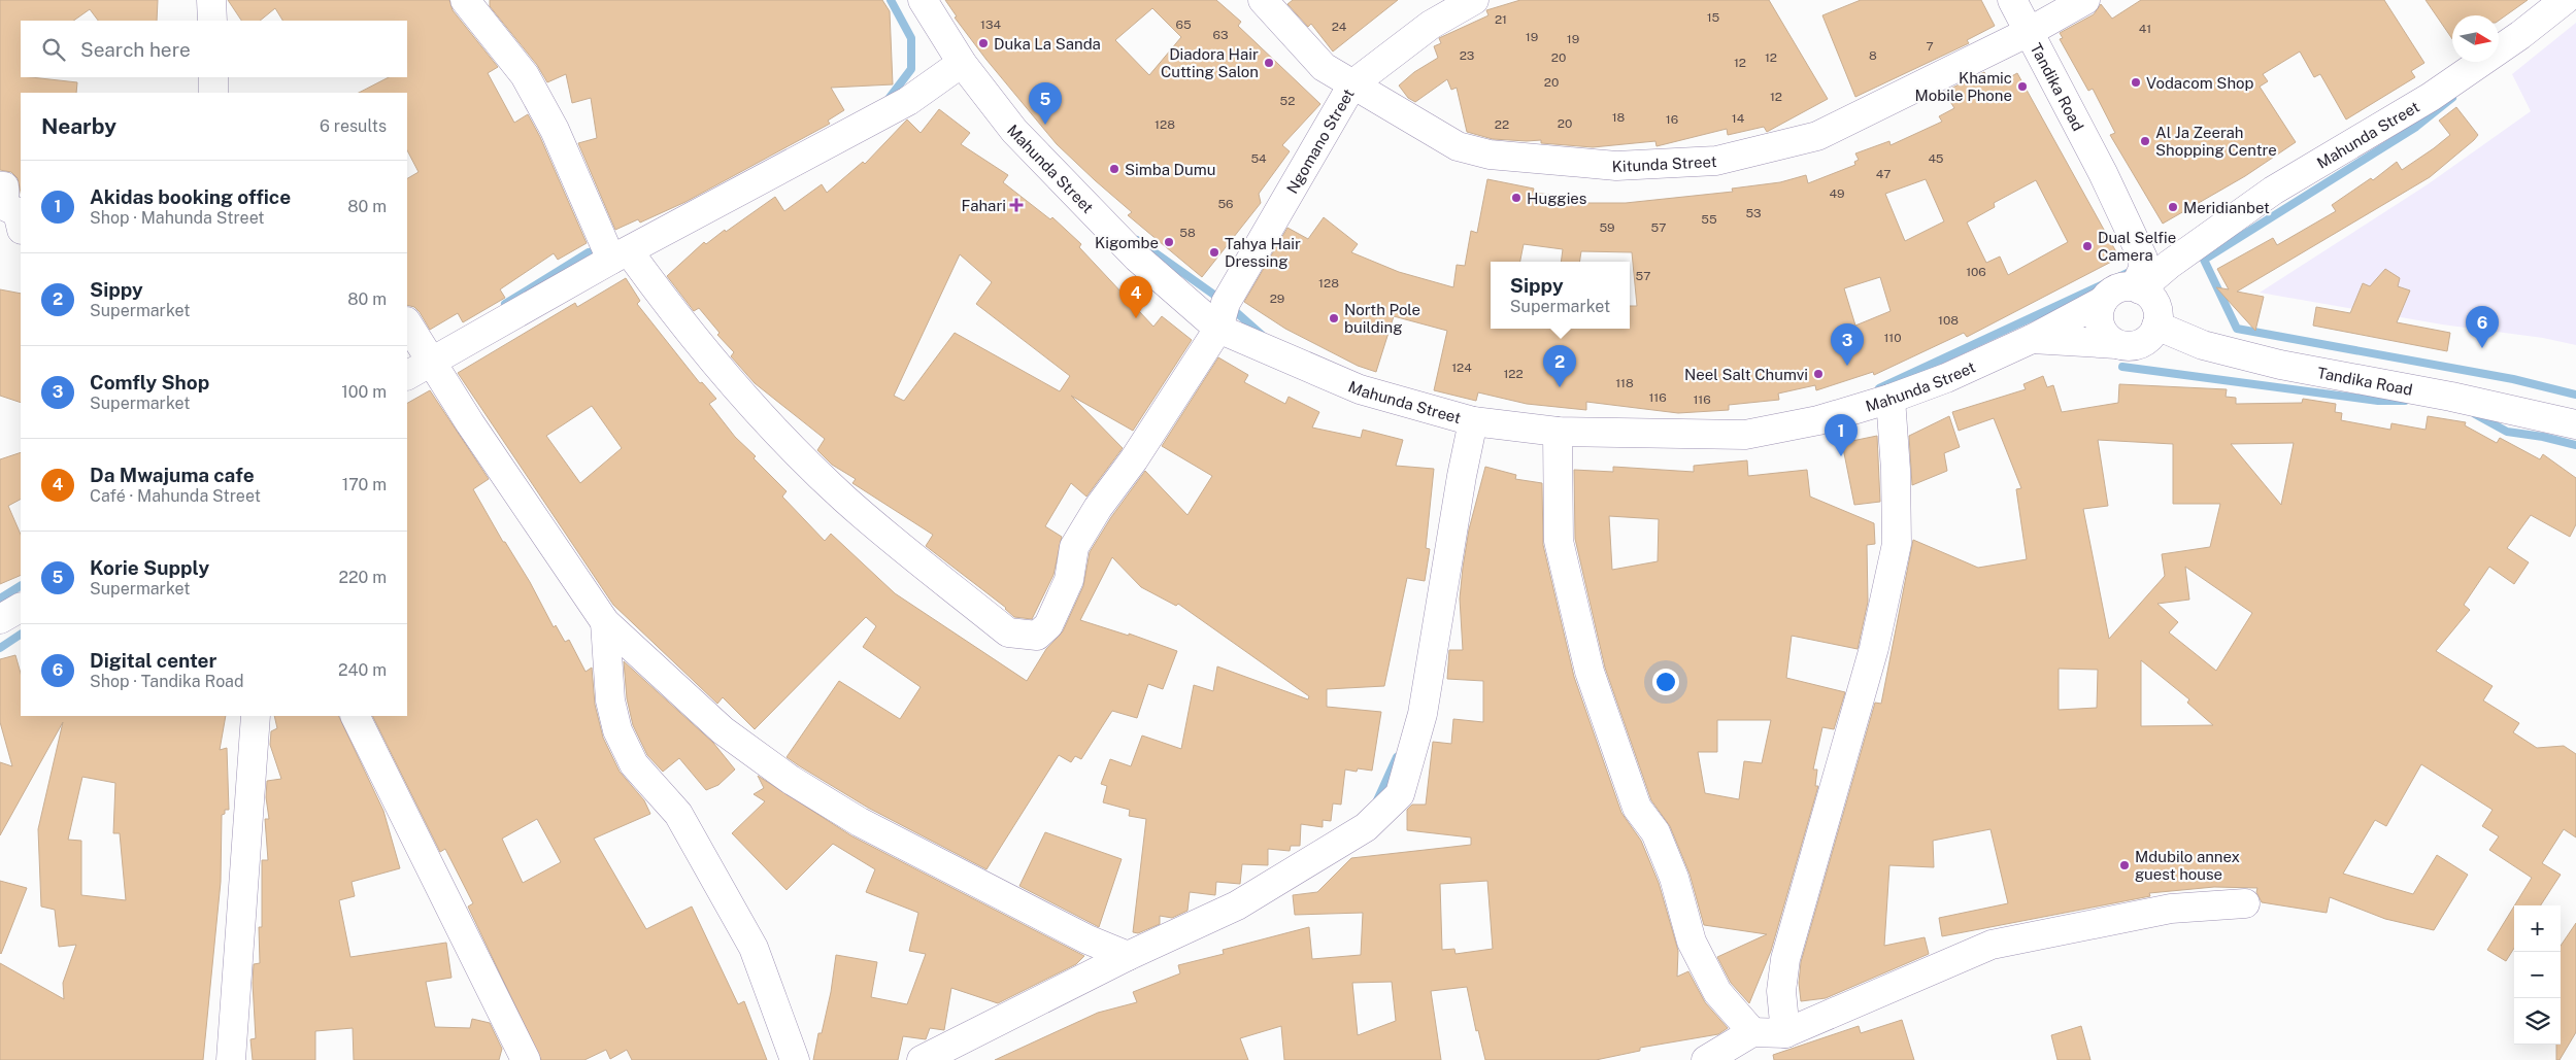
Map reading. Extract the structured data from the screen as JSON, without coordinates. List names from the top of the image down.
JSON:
{
  "streets": {
    "street": [
      "Tandika Road",
      "Mahunda Street",
      "Ngomano Street",
      "Kitunda Street"
    ]
  },
  "crossings": [
    ["Tandika Road", "Mahunda Street"],
    ["Tandika Road", "Kitunda Street"],
    ["Mahunda Street", "Ngomano Street"],
    ["Ngomano Street", "Kitunda Street"]
  ],
  "places": {
    "other": [
      "Duka La Sanda",
      "Diadora Hair Cutting Salon",
      "Vodacom Shop",
      "Khamic Mobile Phone",
      "Al Ja Zeerah Shopping Centre",
      "Simba Dumu",
      "Huggies",
      "Meridianbet",
      "Kigombe",
      "Dual Selfie Camera",
      "Tahya Hair Dressing",
      "North Pole building",
      "Neel Salt Chumvi",
      "Mdubilo annex guest house"
    ],
    "health": ["Fahari"]
  },
  "house_numbers": [
    "15",
    "21",
    "134",
    "65",
    "24",
    "41",
    "63",
    "19",
    "19",
    "7",
    "23",
    "8",
    "20",
    "12",
    "12",
    "20",
    "12",
    "52",
    "18",
    "14",
    "16",
    "20",
    "128",
    "22",
    "54",
    "45",
    "47",
    "49",
    "56",
    "53",
    "55",
    "59",
    "57",
    "58",
    "106",
    "57",
    "128",
    "29",
    "108",
    "110",
    "124",
    "122",
    "118",
    "116",
    "116"
  ],
  "north": "right",
  "page": {
    "search": "Search here",
    "pins": [
      "5",
      "4",
      "6",
      "3",
      "2",
      "1"
    ],
    "heading": ["Nearby", "6 results"],
    "list": [
      {
        "mark": "1",
        "name": "Akidas booking office",
        "note": "Shop · Mahunda Street",
        "value": "80 m"
      },
      {
        "mark": "2",
        "name": "Sippy",
        "note": "Supermarket",
        "value": "80 m"
      },
      {
        "mark": "3",
        "name": "Comfly Shop",
        "note": "Supermarket",
        "value": "100 m"
      },
      {
        "mark": "4",
        "name": "Da Mwajuma cafe",
        "note": "Café · Mahunda Street",
        "value": "170 m"
      },
      {
        "mark": "5",
        "name": "Korie Supply",
        "note": "Supermarket",
        "value": "220 m"
      },
      {
        "mark": "6",
        "name": "Digital center",
        "note": "Shop · Tandika Road",
        "value": "240 m"
      }
    ],
    "popup": ["Sippy", "Supermarket"],
    "map_buttons": ["+", "−"]
  }
}
